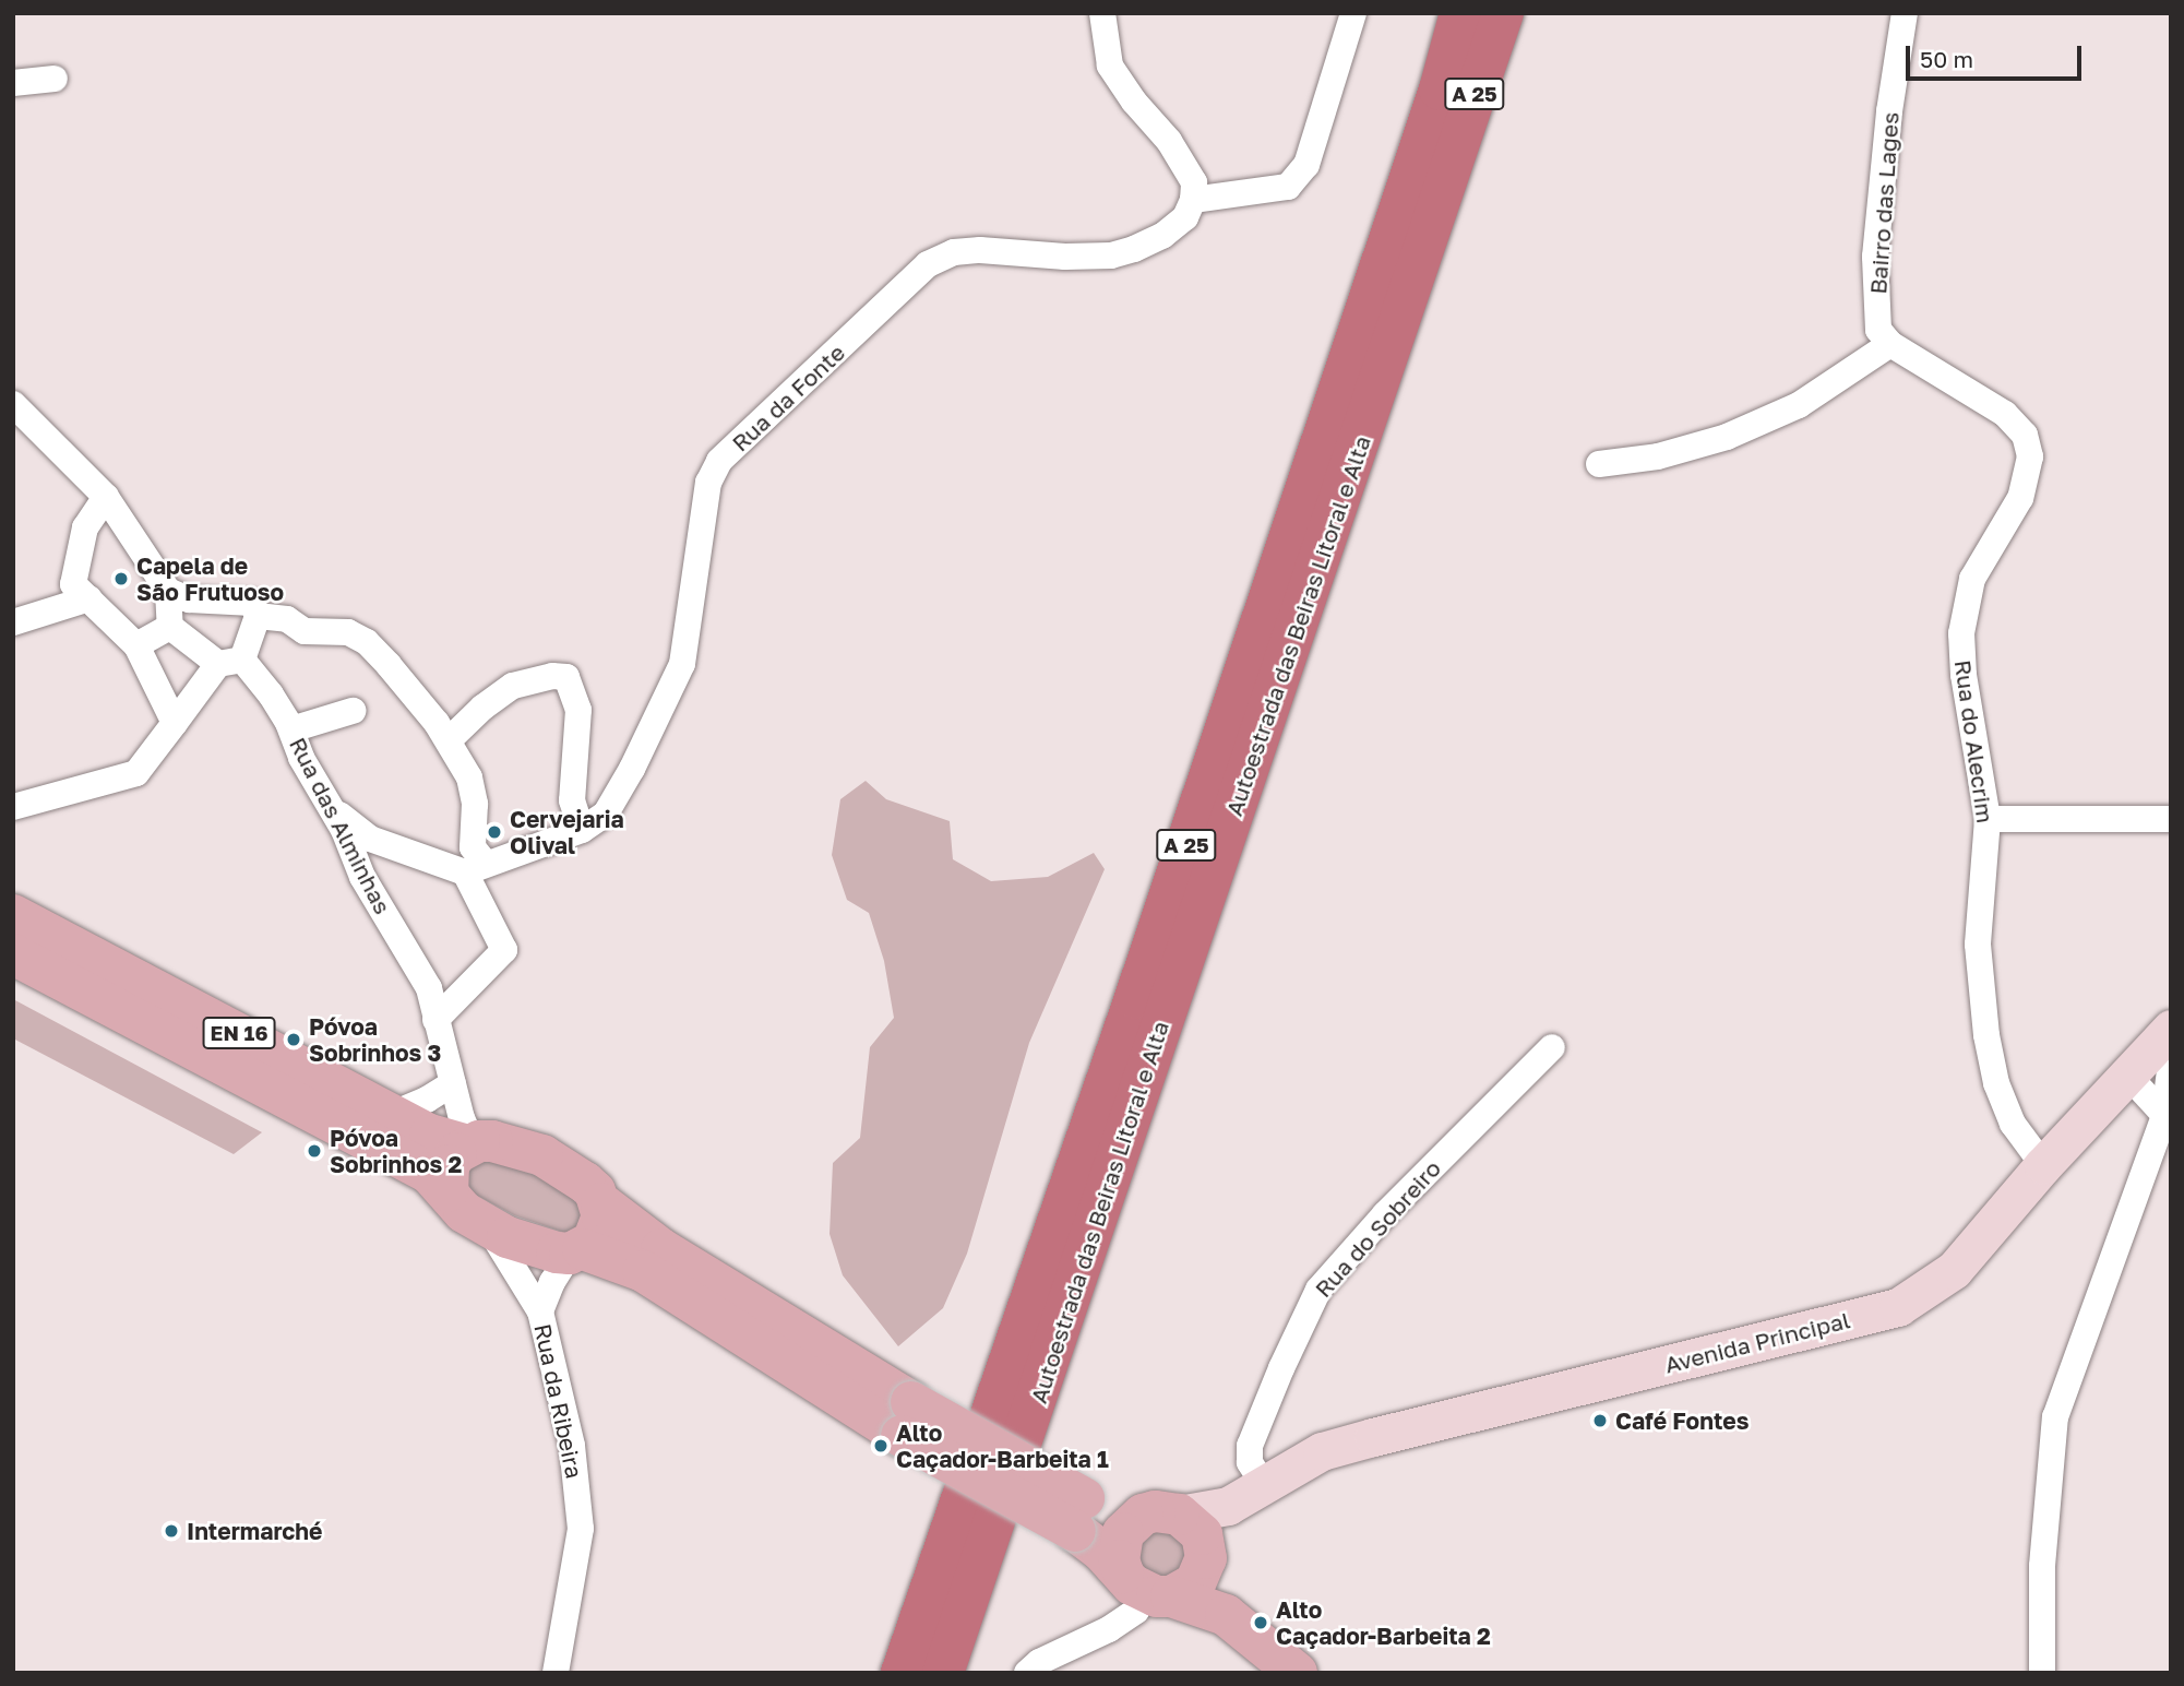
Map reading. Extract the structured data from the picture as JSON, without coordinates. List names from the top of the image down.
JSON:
{
  "streets": {
    "highway": ["A 25", "Autoestrada das Beiras Litoral e Alta"],
    "main road": ["EN 16", "Avenida Principal"],
    "street": [
      "Bairro das Lages",
      "Rua da Fonte",
      "Rua do Alecrim",
      "Rua das Alminhas",
      "Rua do Sobreiro",
      "Rua da Ribeira"
    ]
  },
  "crossings": [
    ["Bairro das Lages", "Rua do Alecrim"],
    ["Rua do Alecrim", "Avenida Principal"],
    ["EN 16", "Avenida Principal"],
    ["EN 16", "Rua da Ribeira"],
    ["Rua do Sobreiro", "Avenida Principal"]
  ],
  "places": [
    "Capela de São Frutuoso",
    "Cervejaria Olival",
    "Póvoa Sobrinhos 3",
    "Póvoa Sobrinhos 2",
    "Café Fontes",
    "Alto Caçador-Barbeita 1",
    "Intermarché",
    "Alto Caçador-Barbeita 2"
  ],
  "scale_bar": "50 m"
}
